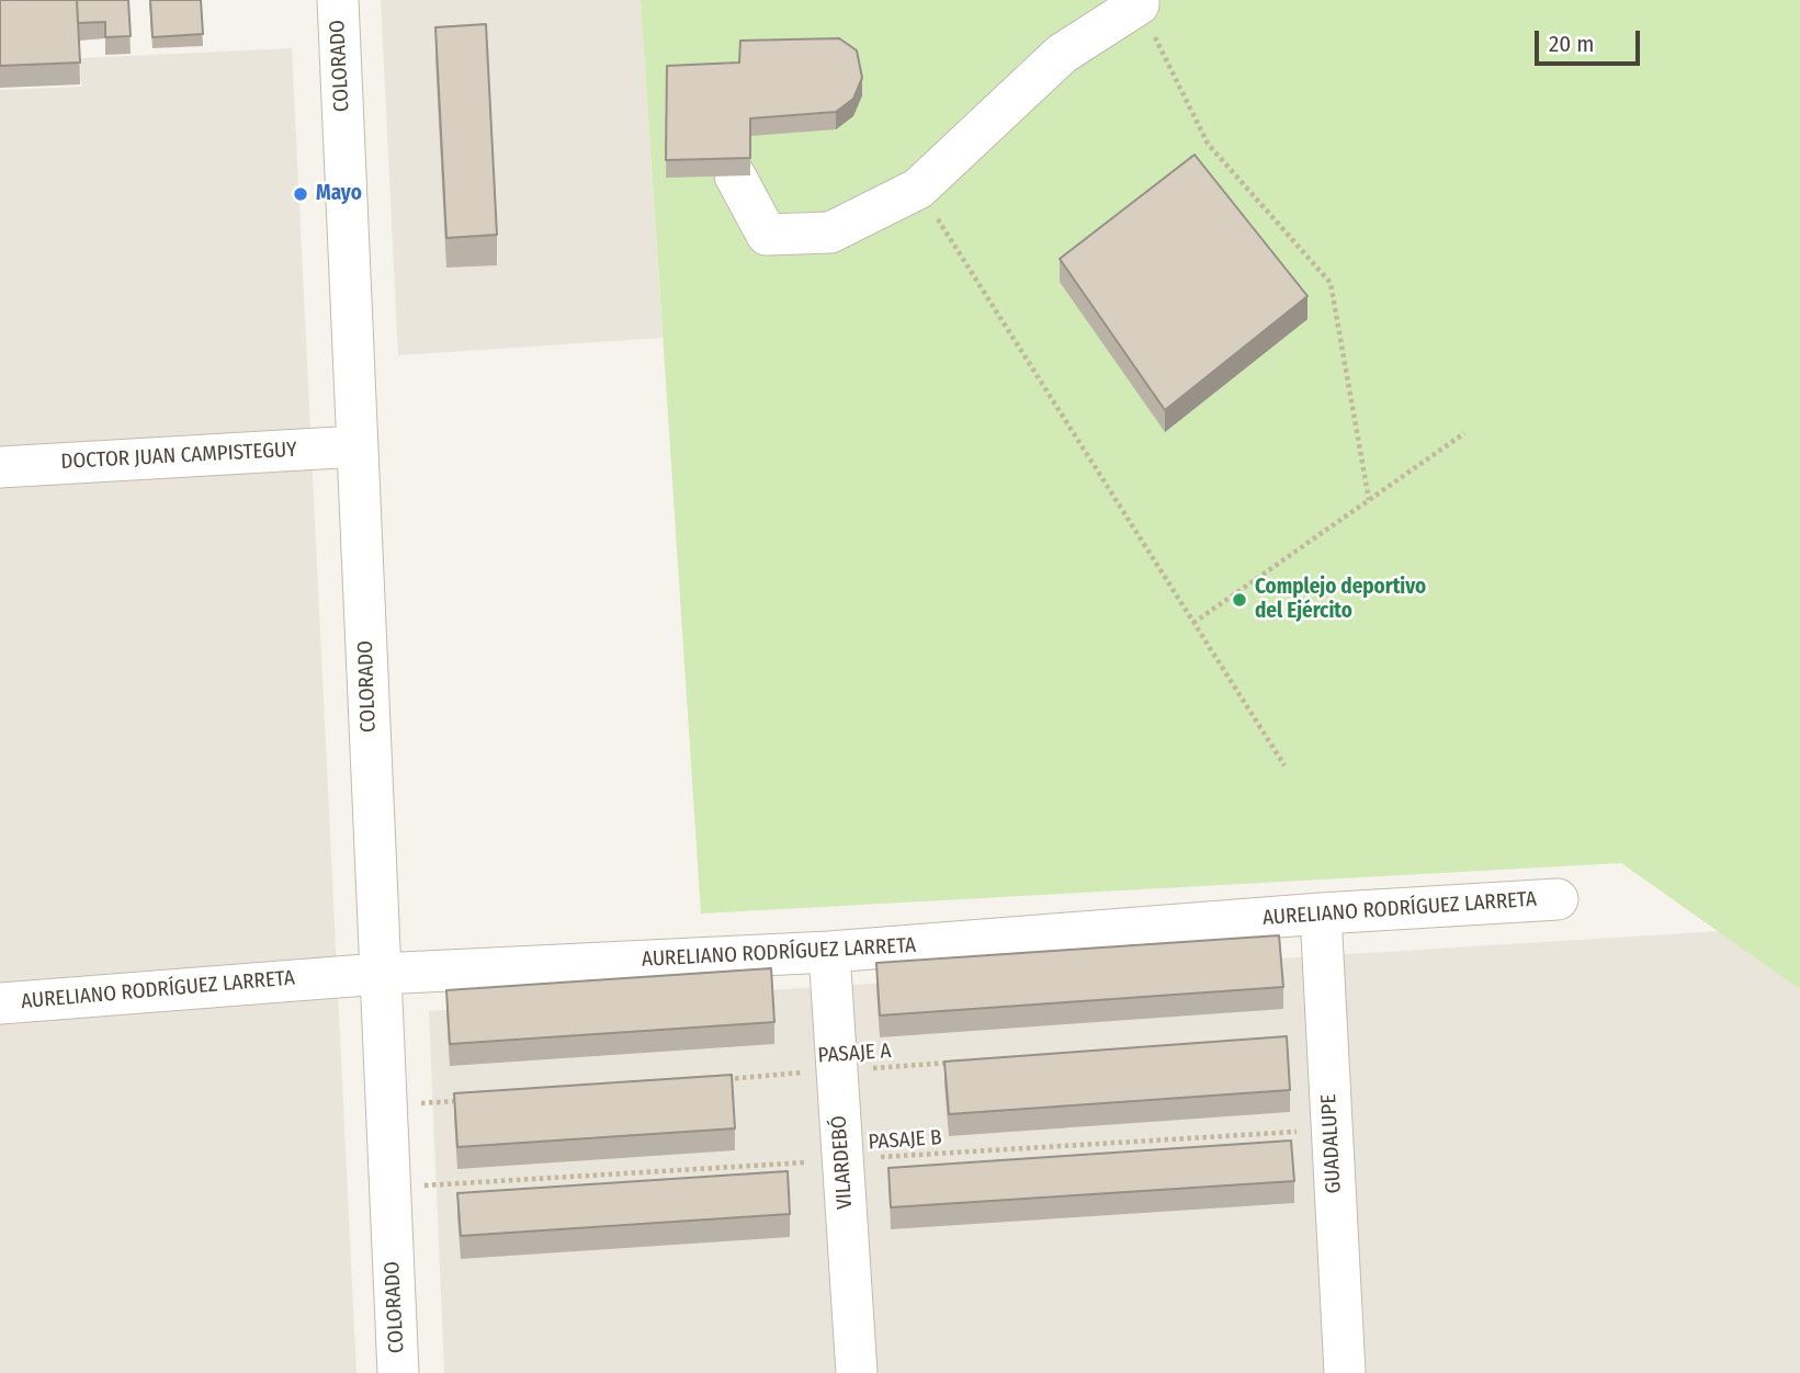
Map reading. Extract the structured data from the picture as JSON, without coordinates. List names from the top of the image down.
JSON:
{
  "streets": {
    "street": [
      "COLORADO",
      "DOCTOR JUAN CAMPISTEGUY",
      "AURELIANO RODRÍGUEZ LARRETA",
      "GUADALUPE",
      "VILARDEBÓ"
    ],
    "path": ["PASAJE A", "PASAJE B"]
  },
  "crossings": [
    ["COLORADO", "DOCTOR JUAN CAMPISTEGUY"],
    ["COLORADO", "AURELIANO RODRÍGUEZ LARRETA"],
    ["COLORADO", "PASAJE B"],
    ["AURELIANO RODRÍGUEZ LARRETA", "GUADALUPE"],
    ["AURELIANO RODRÍGUEZ LARRETA", "VILARDEBÓ"],
    ["PASAJE A", "VILARDEBÓ"],
    ["PASAJE B", "GUADALUPE"],
    ["PASAJE B", "VILARDEBÓ"]
  ],
  "places": ["Mayo", "Complejo deportivo del Ejército"],
  "scale_bar": "20 m"
}
